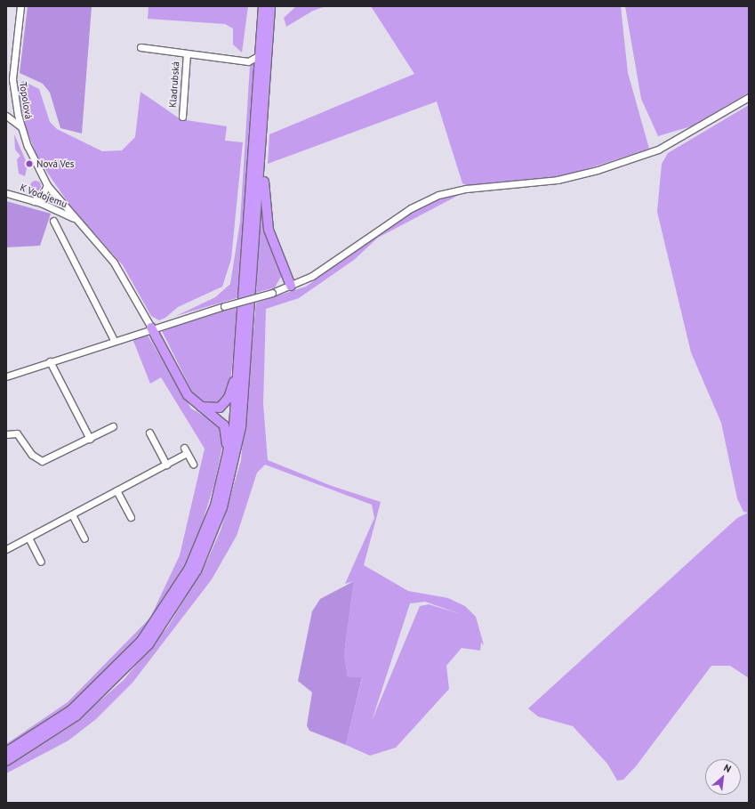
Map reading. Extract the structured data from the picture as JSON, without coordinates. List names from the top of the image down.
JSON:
{
  "streets": {
    "street": ["Kladrubská", "Topolová", "K Vodojemu"]
  },
  "crossings": [
    ["Topolová", "K Vodojemu"]
  ],
  "places": ["Nová Ves"],
  "north": "top right"
}
